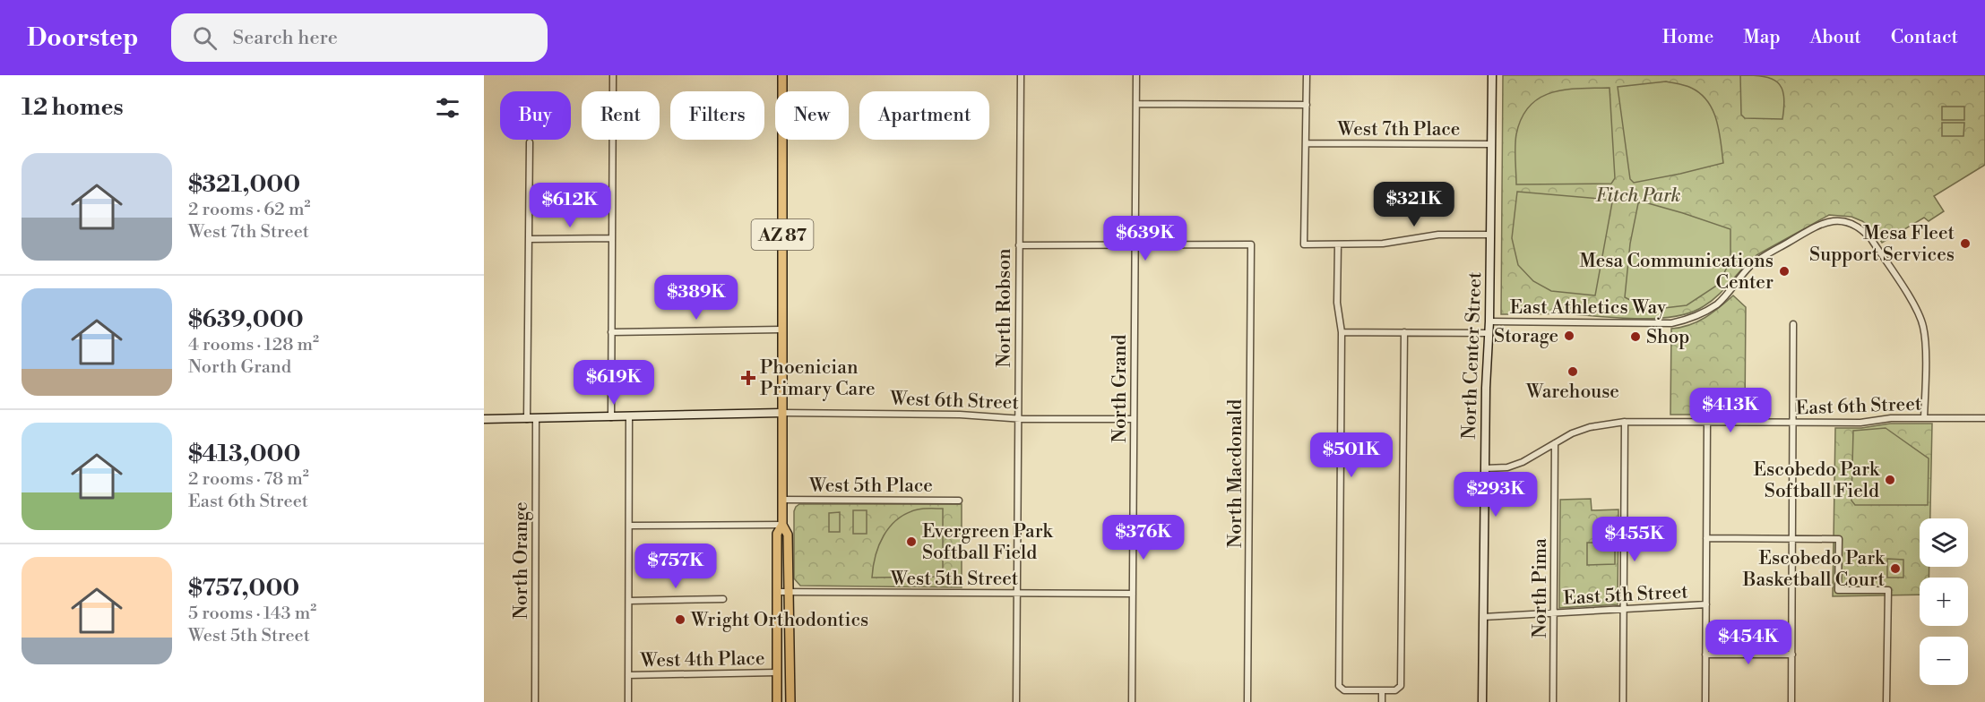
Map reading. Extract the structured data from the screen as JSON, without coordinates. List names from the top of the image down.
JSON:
{
  "streets": {
    "main road": ["AZ 87"],
    "street": [
      "West 7th Place",
      "East Athletics Way",
      "North Robson",
      "North Center Street",
      "North Grand",
      "West 6th Street",
      "East 6th Street",
      "North Macdonald",
      "West 5th Place",
      "North Orange",
      "West 5th Street",
      "North Pima",
      "East 5th Street",
      "West 4th Place"
    ]
  },
  "crossings": [
    ["West 7th Place", "North Center Street"],
    ["AZ 87", "West 6th Street"],
    ["AZ 87", "West 5th Place"],
    ["AZ 87", "West 5th Street"],
    ["AZ 87", "West 4th Place"],
    ["East Athletics Way", "North Center Street"],
    ["East Athletics Way", "East 6th Street"],
    ["North Robson", "West 6th Street"],
    ["North Robson", "West 5th Street"],
    ["North Center Street", "East 6th Street"],
    ["North Center Street", "East 5th Street"],
    ["North Grand", "West 6th Street"],
    ["North Grand", "North Macdonald"],
    ["North Grand", "West 5th Street"],
    ["West 6th Street", "North Orange"],
    ["East 6th Street", "North Pima"],
    ["North Pima", "East 5th Street"]
  ],
  "parks": ["Fitch Park"],
  "places": {
    "other": [
      "Mesa Fleet Support Services",
      "Mesa Communications Center",
      "Storage",
      "Shop",
      "Warehouse",
      "Escobedo Park Softball Field",
      "Evergreen Park Softball Field",
      "Escobedo Park Basketball Court",
      "Wright Orthodontics"
    ],
    "health": ["Phoenician Primary Care"]
  },
  "page": {
    "header": "Doorstep",
    "search": "Search here",
    "nav": [
      "Home",
      "Map",
      "About",
      "Contact"
    ],
    "heading": "12 homes",
    "chip": [
      "Buy",
      "Rent",
      "Filters",
      "New",
      "Apartment"
    ],
    "list": [
      {
        "name": "$321,000",
        "note": "2 rooms · 62 m² · West 7th Street"
      },
      {
        "name": "$639,000",
        "note": "4 rooms · 128 m² · North Grand"
      },
      {
        "name": "$413,000",
        "note": "2 rooms · 78 m² · East 6th Street"
      },
      {
        "name": "$757,000",
        "note": "5 rooms · 143 m² · West 5th Street"
      }
    ],
    "price": [
      "$321K",
      "$612K",
      "$639K",
      "$389K",
      "$619K",
      "$413K",
      "$501K",
      "$293K",
      "$376K",
      "$455K",
      "$757K",
      "$454K"
    ],
    "map_buttons": ["+", "−"]
  }
}
